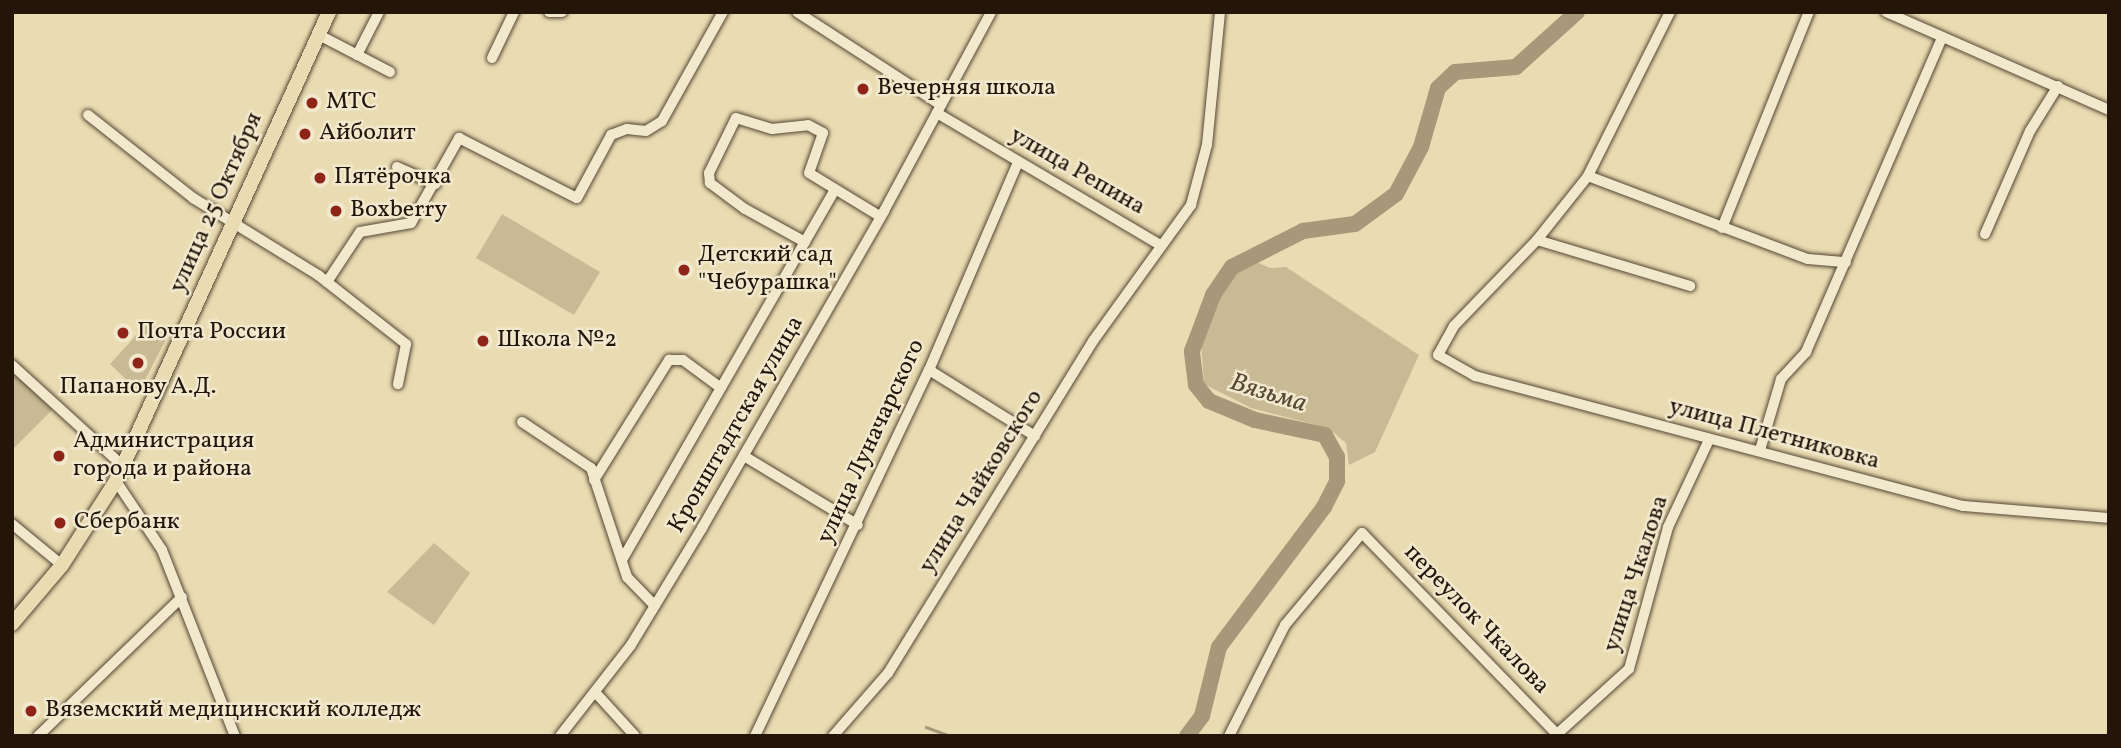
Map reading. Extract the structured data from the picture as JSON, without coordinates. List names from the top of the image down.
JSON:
{
  "streets": {
    "main road": ["улица 25 Октября"],
    "street": [
      "улица Репина",
      "Кронштадтская улица",
      "улица Плетниковка",
      "улица Луначарского",
      "улица Чайковского",
      "улица Чкалова",
      "переулок Чкалова"
    ]
  },
  "crossings": [
    ["улица Репина", "Кронштадтская улица"],
    ["улица Репина", "улица Луначарского"],
    ["улица Репина", "улица Чайковского"],
    ["улица Плетниковка", "улица Чкалова"],
    ["улица Чкалова", "переулок Чкалова"]
  ],
  "water": ["Вязьма"],
  "places": [
    "Вечерняя школа",
    "МТС",
    "Айболит",
    "Пятёрочка",
    "Boxberry",
    "Детский сад \"Чебурашка\"",
    "Почта России",
    "Школа №2",
    "Папанову А.Д.",
    "Администрация города и района",
    "Сбербанк",
    "Вяземский медицинский колледж"
  ]
}
